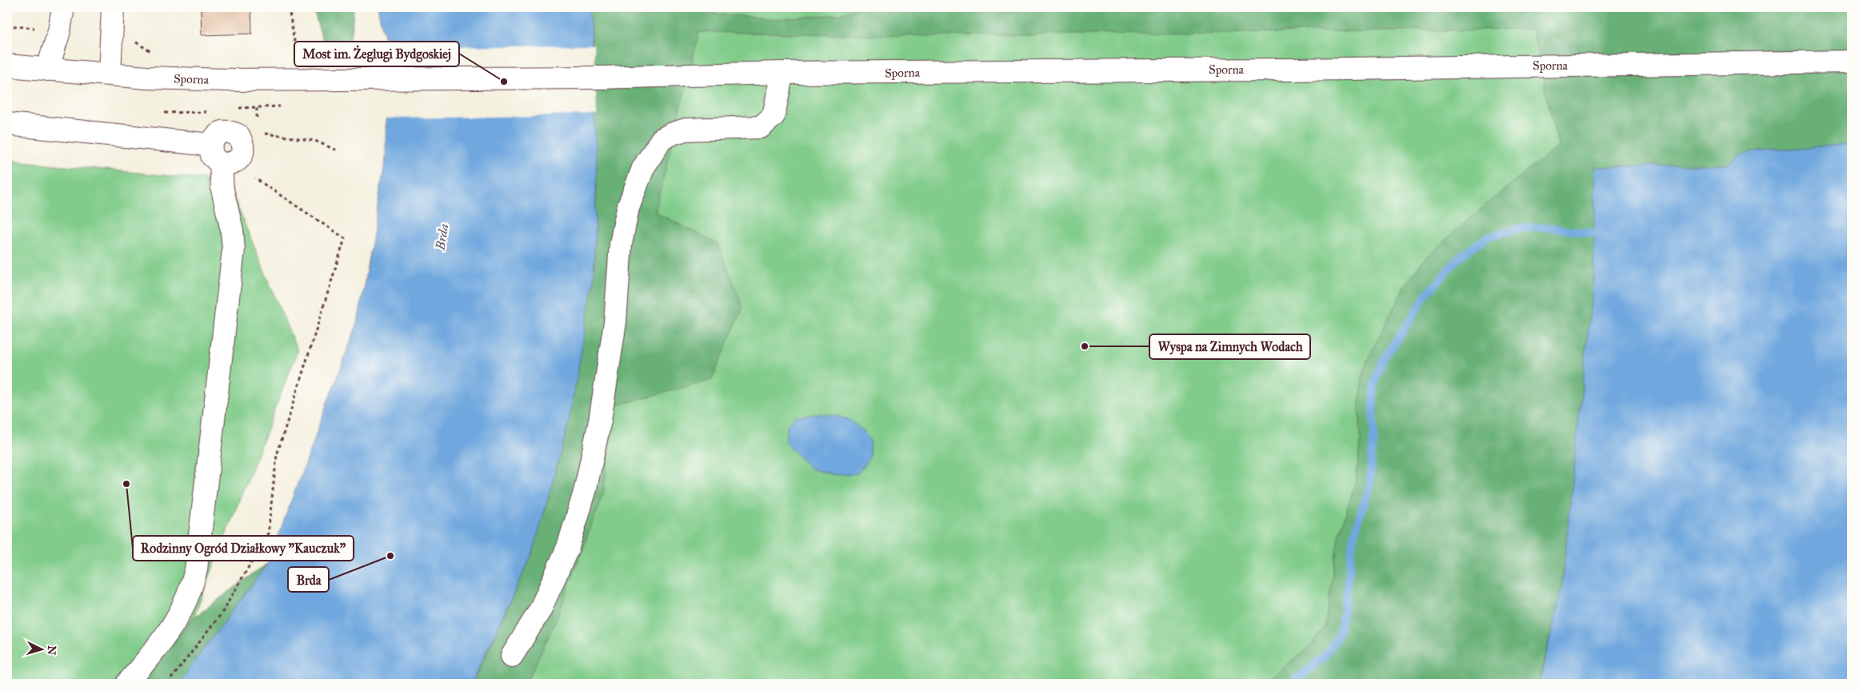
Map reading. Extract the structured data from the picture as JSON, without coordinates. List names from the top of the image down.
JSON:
{
  "streets": {
    "street": ["Sporna"]
  },
  "water": ["Brda"],
  "places": [
    "Most im. Żeglugi Bydgoskiej",
    "Wyspa na Zimnych Wodach",
    "Rodzinny Ogród Działkowy \"Kauczuk\"",
    "Brda"
  ],
  "north": "right"
}
